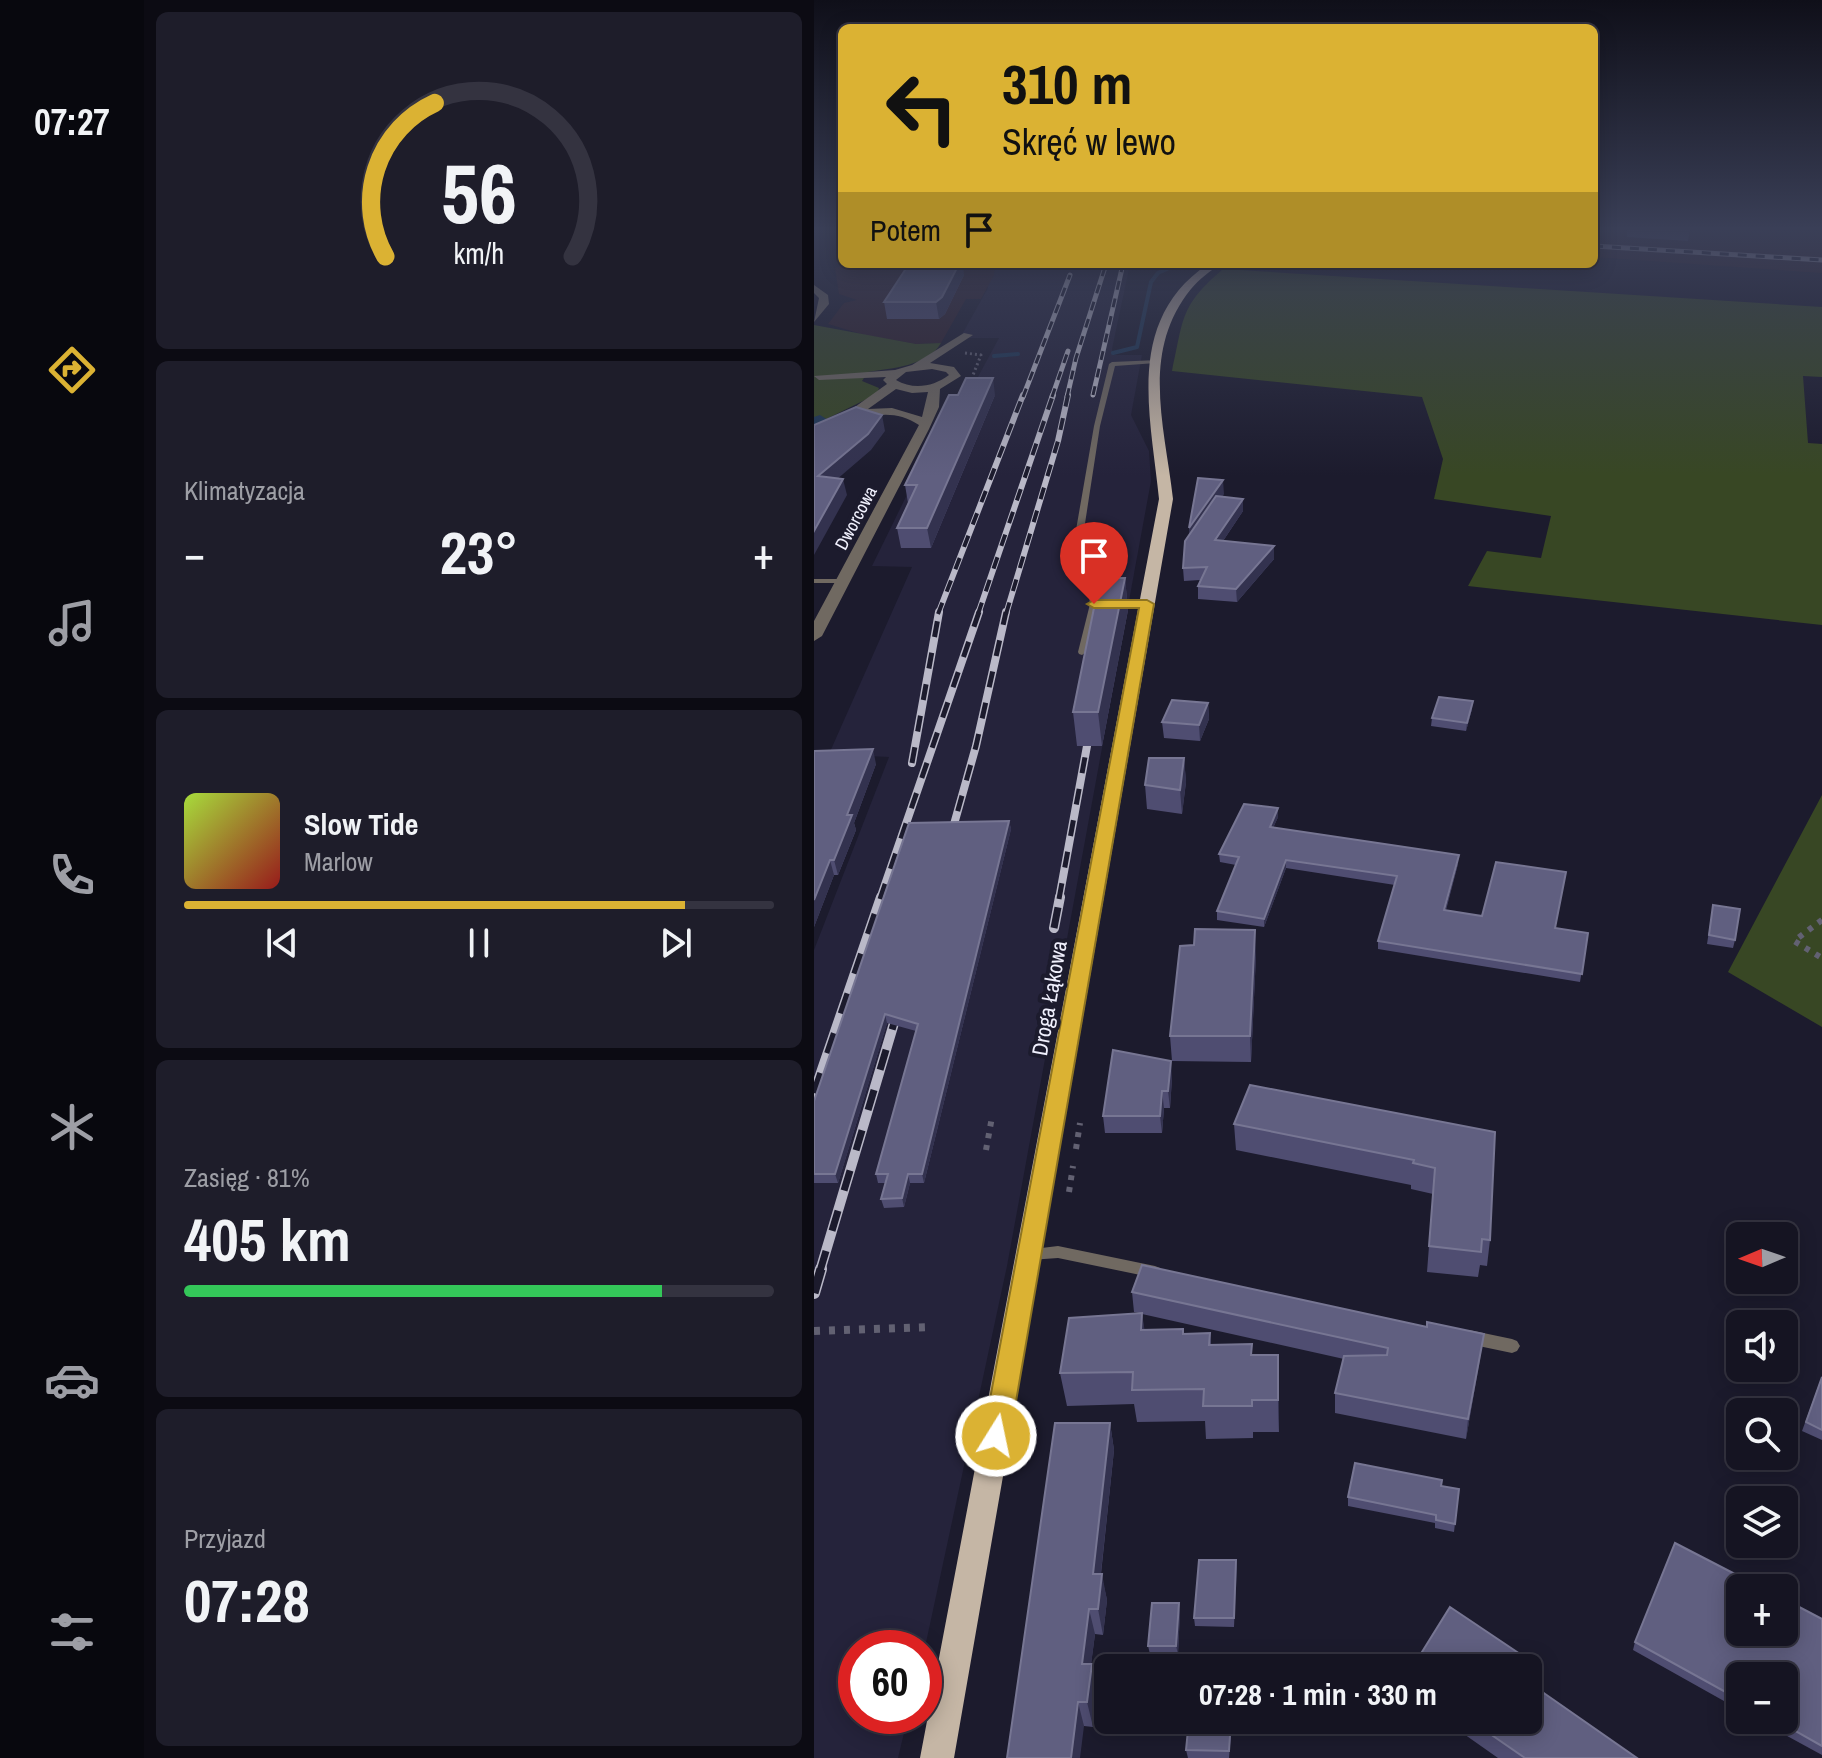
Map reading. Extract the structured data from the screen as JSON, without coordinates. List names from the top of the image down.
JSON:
{
  "streets": {
    "main road": ["Droga Łąkowa"],
    "street": ["Dworcowa"]
  },
  "north": "left",
  "page": {
    "tabs": "07:27",
    "turn": ["310 m", "Skręć w lewo"],
    "then": "Potem",
    "tile": [
      "Klimatyzacja",
      ["Zasięg · 81%", "405 km"],
      ["Przyjazd", "07:28"]
    ],
    "heat": ["−", "23°", "+"],
    "song": ["Slow Tide", "Marlow"],
    "map_buttons": ["+", "−"],
    "limit": "60",
    "trip": "07:28 · 1 min · 330 m",
    "gauge": ["56", "km/h"]
  }
}
